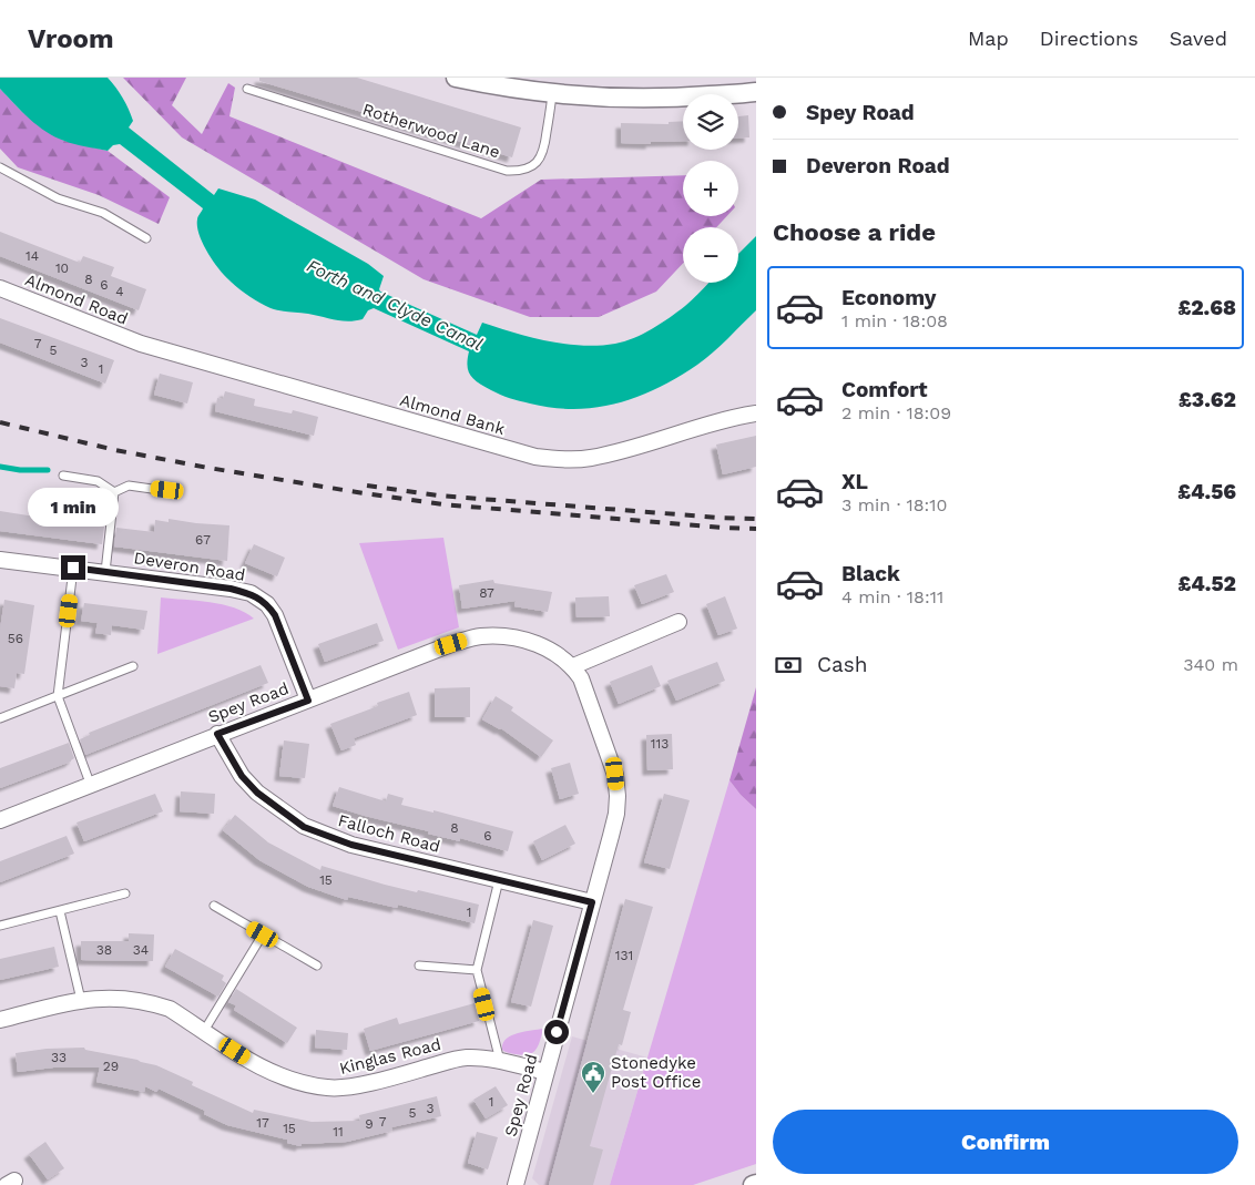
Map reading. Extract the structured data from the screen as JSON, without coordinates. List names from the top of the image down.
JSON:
{
  "streets": {
    "street": [
      "Almond Road",
      "Almond Bank",
      "Deveron Road",
      "Spey Road",
      "Falloch Road",
      "Kinglas Road"
    ],
    "lane": ["Rotherwood Lane"]
  },
  "crossings": [
    ["Almond Road", "Almond Bank"],
    ["Deveron Road", "Spey Road"],
    ["Spey Road", "Falloch Road"],
    ["Spey Road", "Kinglas Road"]
  ],
  "water": ["Forth and Clyde Canal"],
  "places": {
    "public building": ["Stonedyke Post Office"]
  },
  "house_numbers": [
    "14",
    "10",
    "8",
    "6",
    "4",
    "7",
    "5",
    "3",
    "1",
    "67",
    "87",
    "56",
    "113",
    "8",
    "6",
    "15",
    "1",
    "38",
    "34",
    "131",
    "33",
    "29",
    "1",
    "3",
    "5",
    "7",
    "17",
    "9",
    "15",
    "11"
  ],
  "page": {
    "header": "Vroom",
    "nav": ["Map", "Directions", "Saved"],
    "banner": ["Spey Road", "Deveron Road"],
    "map_buttons": ["+", "−"],
    "heading": "Choose a ride",
    "list": [
      {
        "name": "Economy",
        "note": "1 min · 18:08",
        "value": "£2.68"
      },
      {
        "name": "Comfort",
        "note": "2 min · 18:09",
        "value": "£3.62"
      },
      {
        "name": "XL",
        "note": "3 min · 18:10",
        "value": "£4.56"
      },
      {
        "name": "Black",
        "note": "4 min · 18:11",
        "value": "£4.52"
      }
    ],
    "bubble": "1 min",
    "pay": ["Cash", "340 m"],
    "buttons": "Confirm"
  }
}
